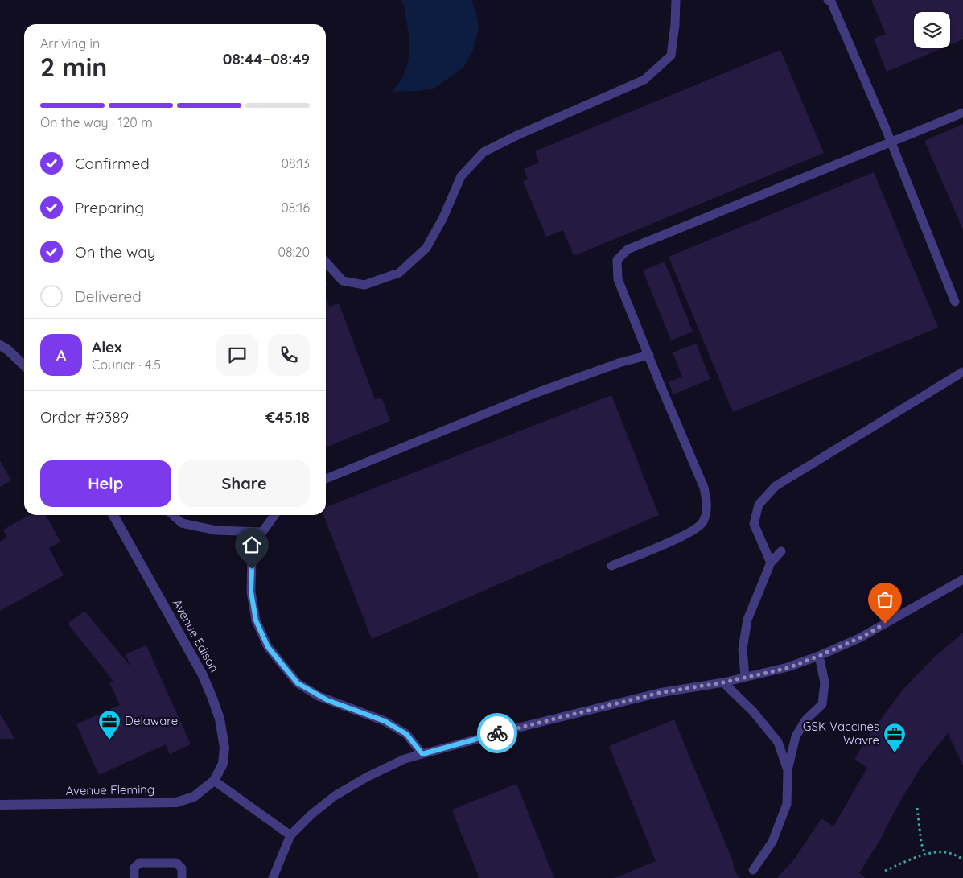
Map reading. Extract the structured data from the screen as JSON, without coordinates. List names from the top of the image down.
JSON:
{
  "streets": {
    "street": ["Avenue Edison", "Avenue Fleming"]
  },
  "crossings": [
    ["Avenue Edison", "Avenue Fleming"]
  ],
  "places": {
    "office": ["Delaware", "GSK Vaccines Wavre"]
  },
  "page": {
    "heading": ["2 min", "Arriving in", "08:44–08:49"],
    "panel": [
      "Alex",
      "Courier · 4.5",
      "Order #9389",
      "€45.18"
    ],
    "bar": "On the way · 120 m",
    "list": [
      ["Confirmed", "08:13"],
      ["Preparing", "08:16"],
      ["On the way", "08:20"],
      "Delivered"
    ],
    "round": "A",
    "buttons": ["Help", "Share"]
  }
}
